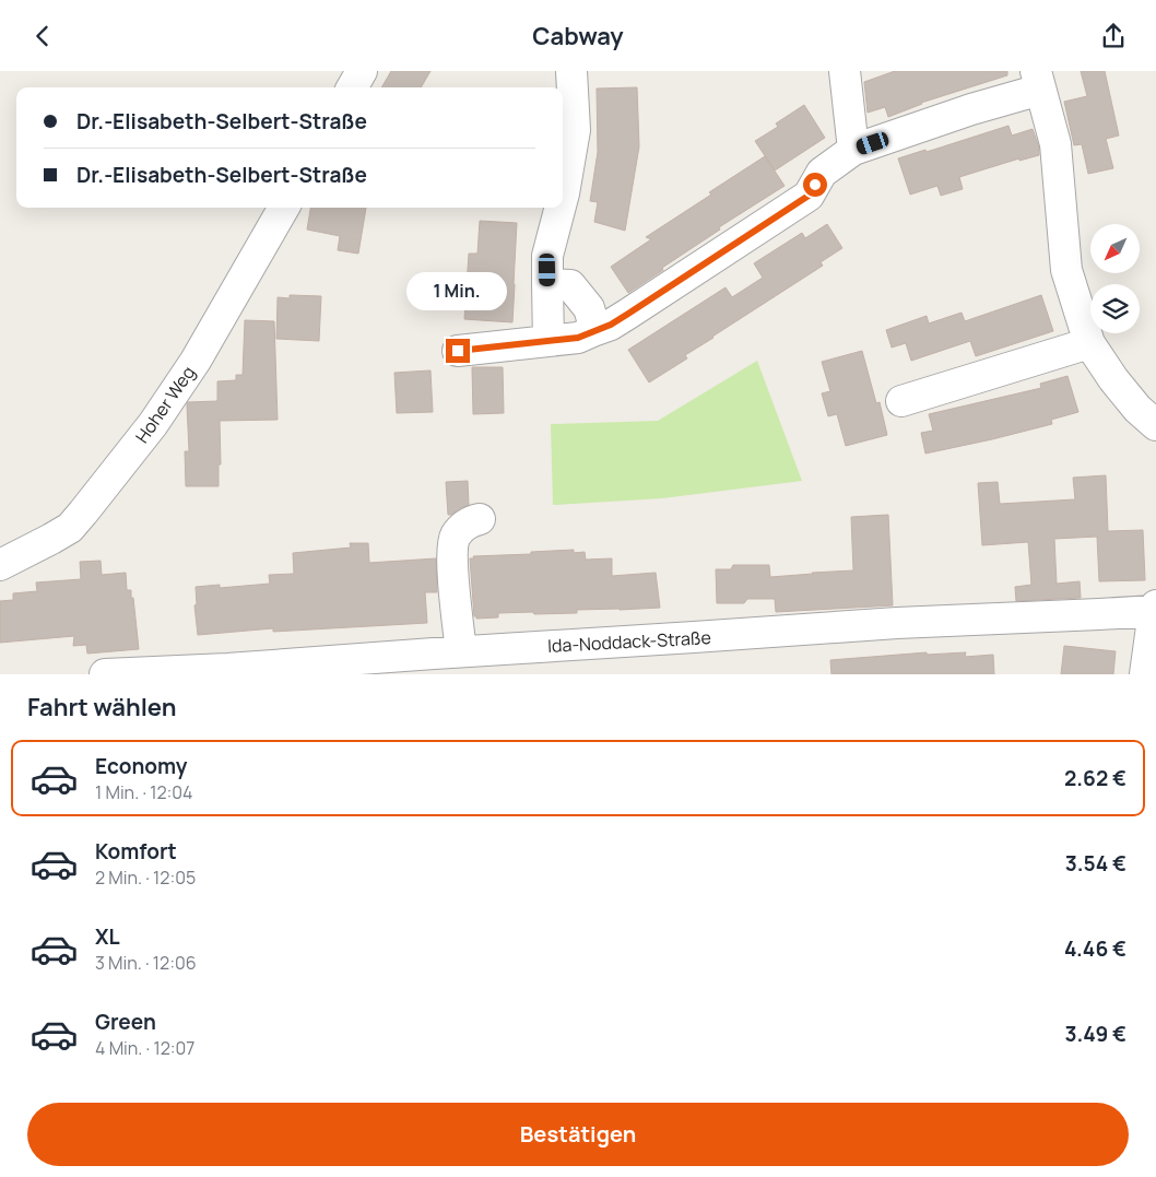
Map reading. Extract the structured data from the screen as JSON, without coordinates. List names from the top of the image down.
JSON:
{
  "streets": {
    "street": ["Hoher Weg", "Ida-Noddack-Straße"]
  },
  "north": "bottom left",
  "page": {
    "header": "Cabway",
    "banner": ["Dr.-Elisabeth-Selbert-Straße", "Dr.-Elisabeth-Selbert-Straße"],
    "bubble": "1 Min.",
    "heading": "Fahrt wählen",
    "list": [
      {
        "name": "Economy",
        "note": "1 Min. · 12:04",
        "value": "2.62 €"
      },
      {
        "name": "Komfort",
        "note": "2 Min. · 12:05",
        "value": "3.54 €"
      },
      {
        "name": "XL",
        "note": "3 Min. · 12:06",
        "value": "4.46 €"
      },
      {
        "name": "Green",
        "note": "4 Min. · 12:07",
        "value": "3.49 €"
      }
    ],
    "buttons": "Bestätigen"
  }
}
